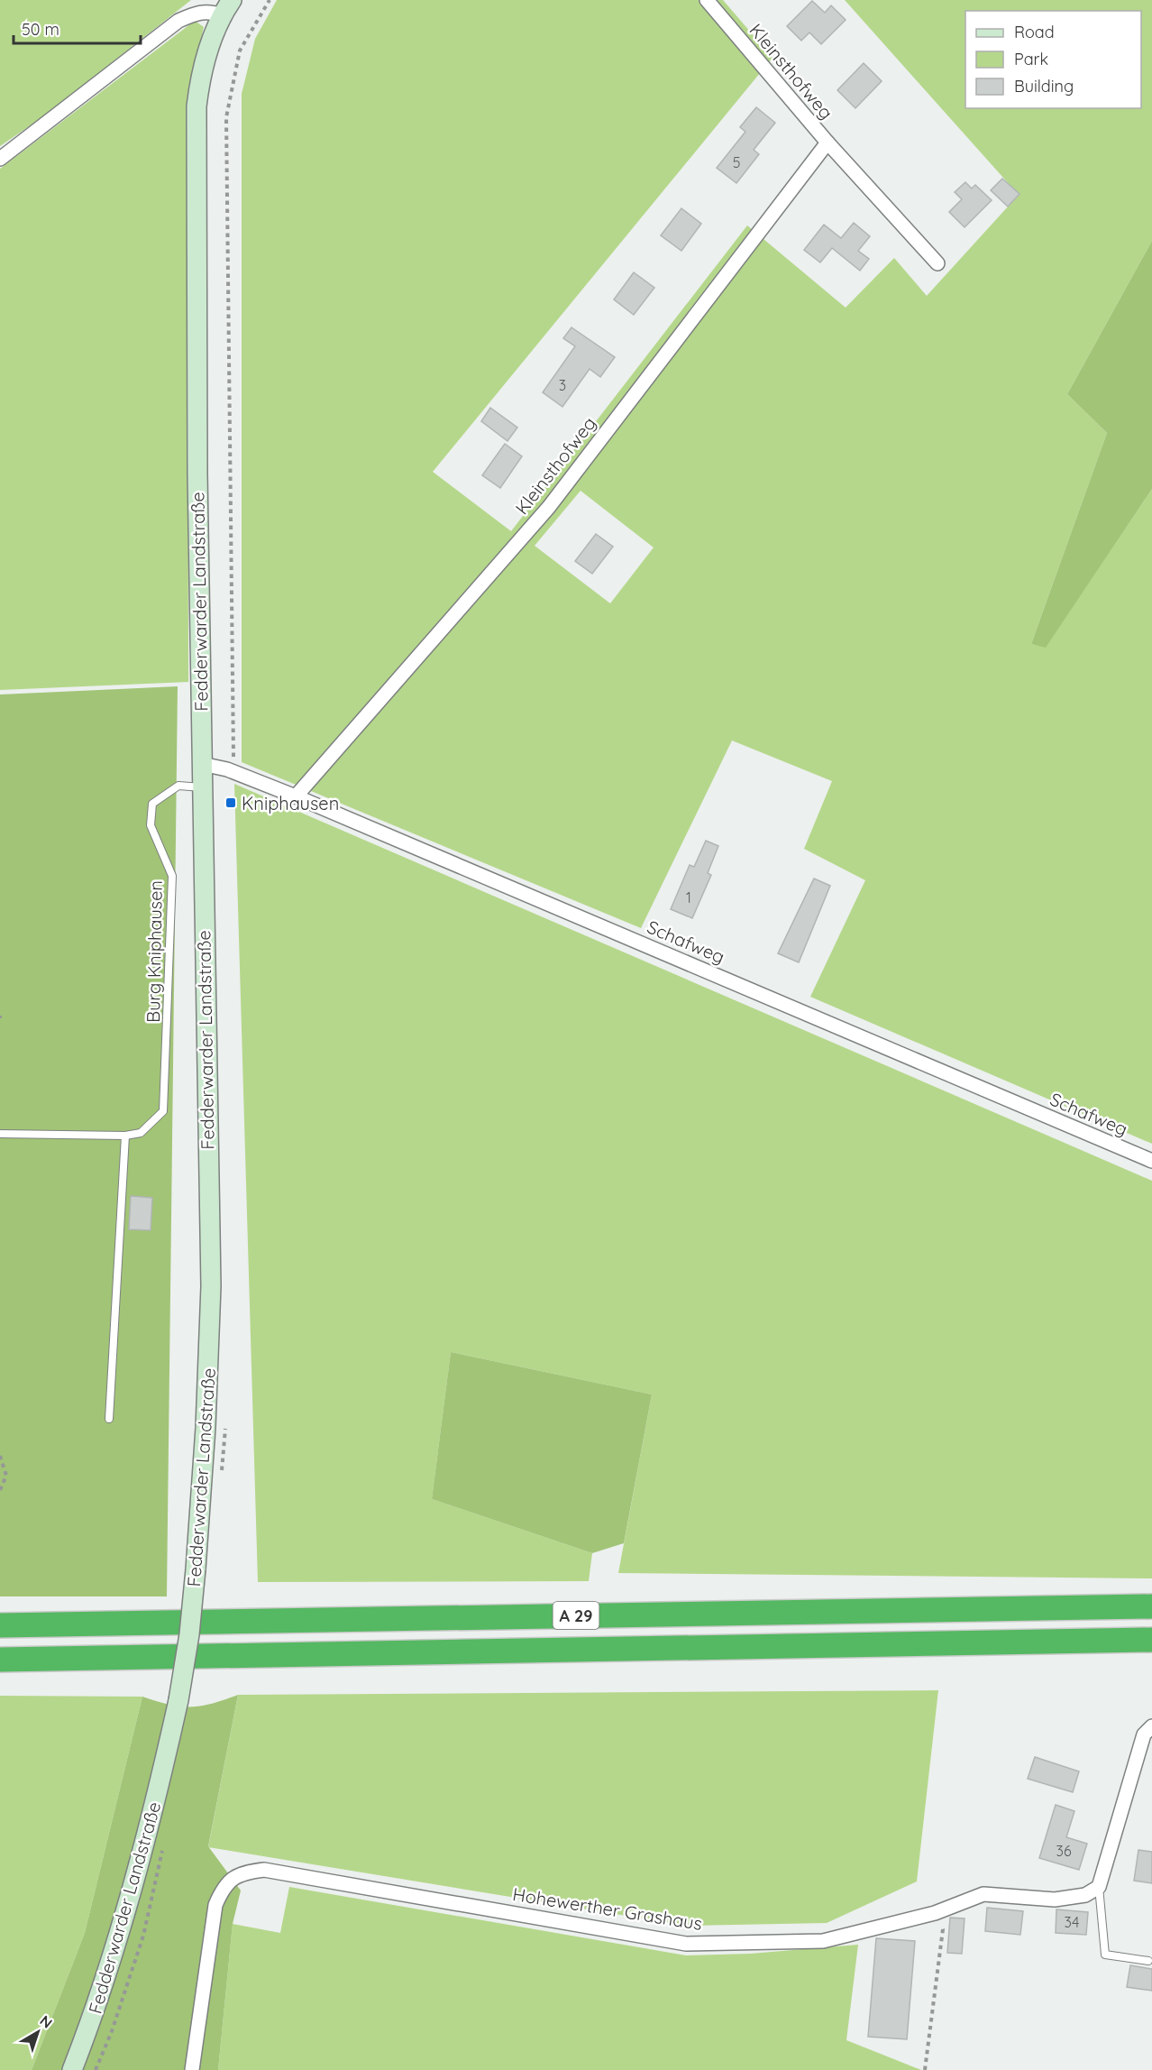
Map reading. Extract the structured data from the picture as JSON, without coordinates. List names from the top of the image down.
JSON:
{
  "streets": {
    "highway": ["A 29"],
    "street": [
      "Kleinsthofweg",
      "Fedderwarder Landstraße",
      "Schafweg",
      "Hohewerther Grashaus"
    ],
    "lane": ["Burg Kniphausen"]
  },
  "crossings": [
    ["Kleinsthofweg", "Schafweg"],
    ["Fedderwarder Landstraße", "Schafweg"],
    ["Fedderwarder Landstraße", "Burg Kniphausen"]
  ],
  "places": {
    "transit": ["Kniphausen"]
  },
  "house_numbers": [
    "5",
    "3",
    "1",
    "36",
    "34"
  ],
  "legend": ["Road", "Park", "Building"],
  "scale_bar": "50 m",
  "north": "top right"
}
